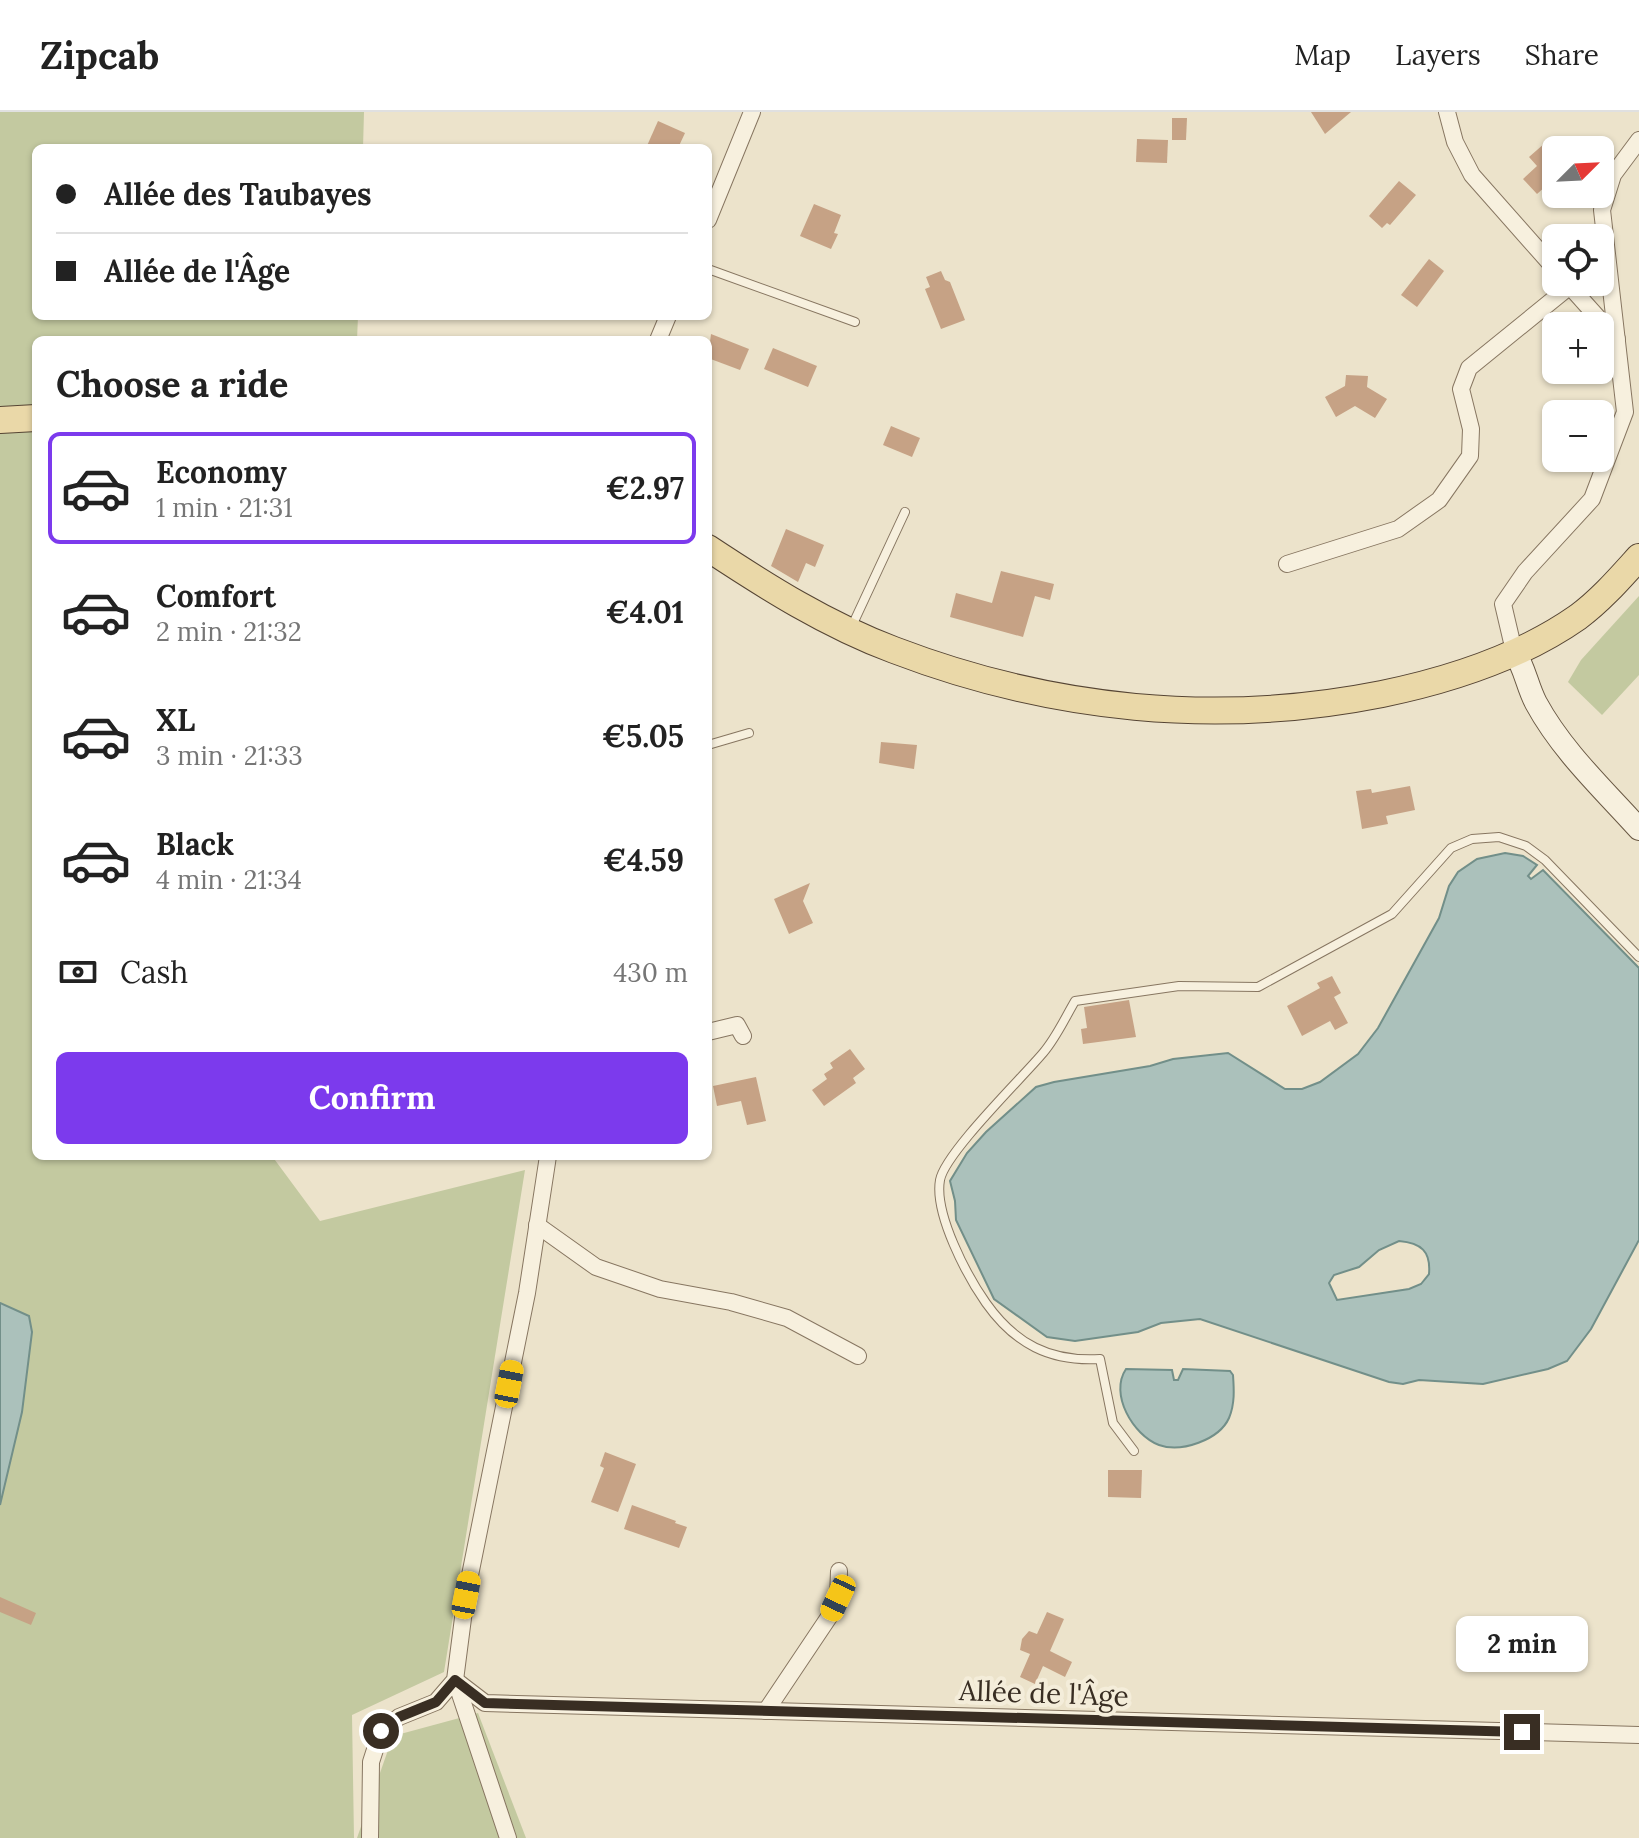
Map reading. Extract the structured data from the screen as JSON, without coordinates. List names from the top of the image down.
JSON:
{
  "streets": {
    "street": ["Allée de l'Âge"]
  },
  "north": "top right",
  "page": {
    "header": "Zipcab",
    "nav": ["Map", "Layers", "Share"],
    "map_buttons": ["+", "−"],
    "banner": ["Allée des Taubayes", "Allée de l'Âge"],
    "heading": "Choose a ride",
    "list": [
      {
        "name": "Economy",
        "note": "1 min · 21:31",
        "value": "€2.97"
      },
      {
        "name": "Comfort",
        "note": "2 min · 21:32",
        "value": "€4.01"
      },
      {
        "name": "XL",
        "note": "3 min · 21:33",
        "value": "€5.05"
      },
      {
        "name": "Black",
        "note": "4 min · 21:34",
        "value": "€4.59"
      }
    ],
    "pay": ["Cash", "430 m"],
    "buttons": "Confirm",
    "bubble": "2 min"
  }
}
